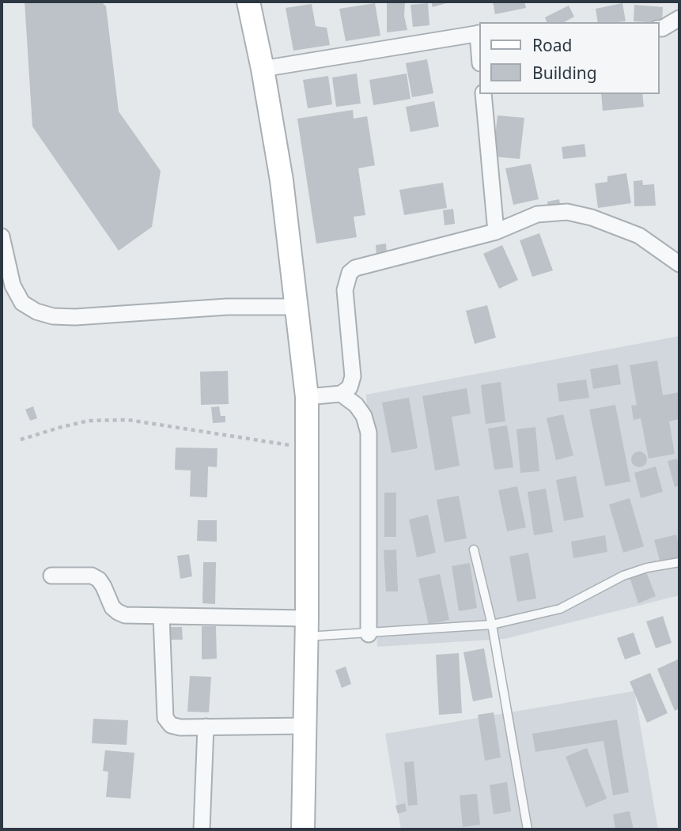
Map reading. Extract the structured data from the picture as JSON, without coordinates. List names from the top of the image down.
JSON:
{
  "legend": ["Road", "Building"]
}
